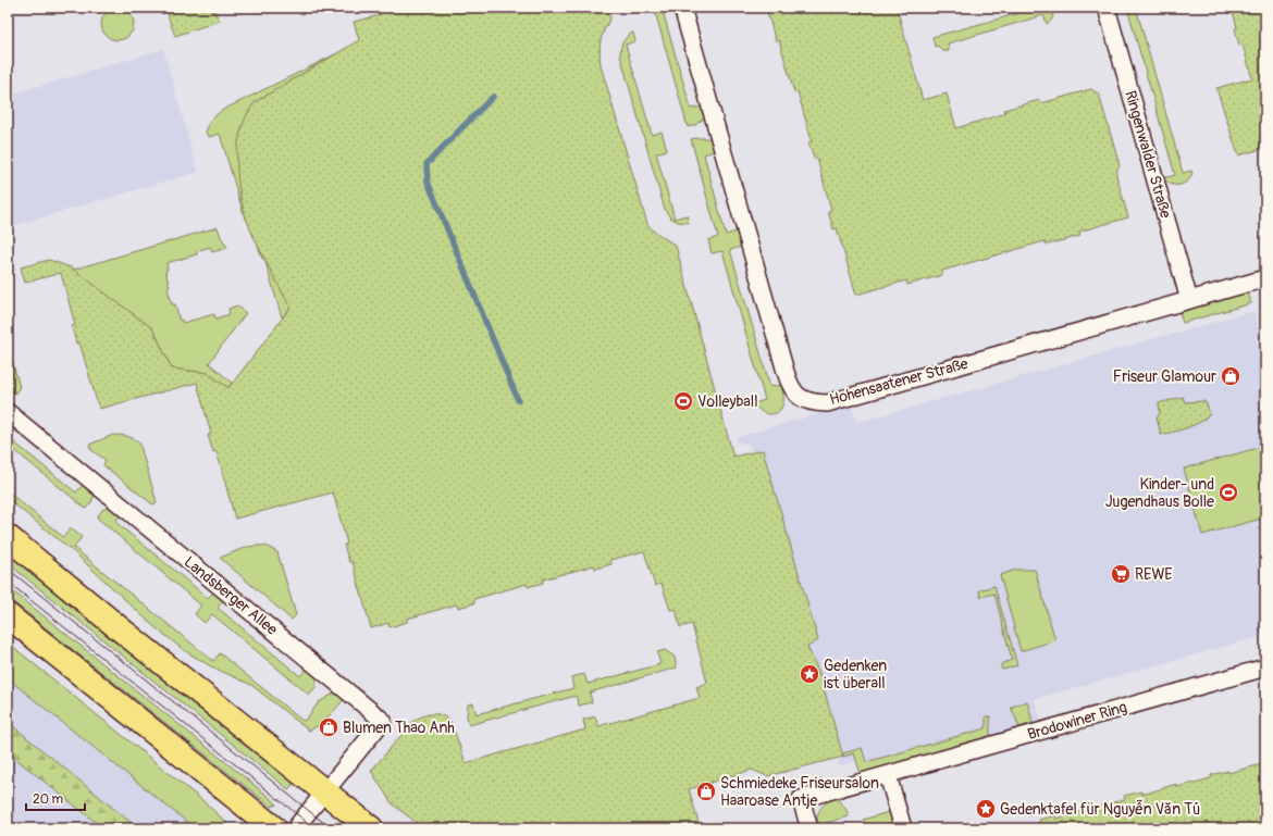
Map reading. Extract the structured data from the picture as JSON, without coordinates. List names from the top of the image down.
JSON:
{
  "streets": {
    "street": [
      "Ringenwalder Straße",
      "Hohensaatener Straße",
      "Landsberger Allee",
      "Brodowiner Ring"
    ]
  },
  "crossings": [
    ["Ringenwalder Straße", "Hohensaatener Straße"]
  ],
  "places": {
    "shop": ["Friseur Glamour", "Blumen Thao Anh", "Schmiedeke Friseursalon Haaroase Antje"],
    "sports": ["Volleyball", "Kinder- und Jugendhaus Bolle"],
    "supermarket": ["REWE"],
    "place": ["Gedenken ist überall", "Gedenktafel für Nguyễn Văn Tú"]
  },
  "scale_bar": "20 m"
}
